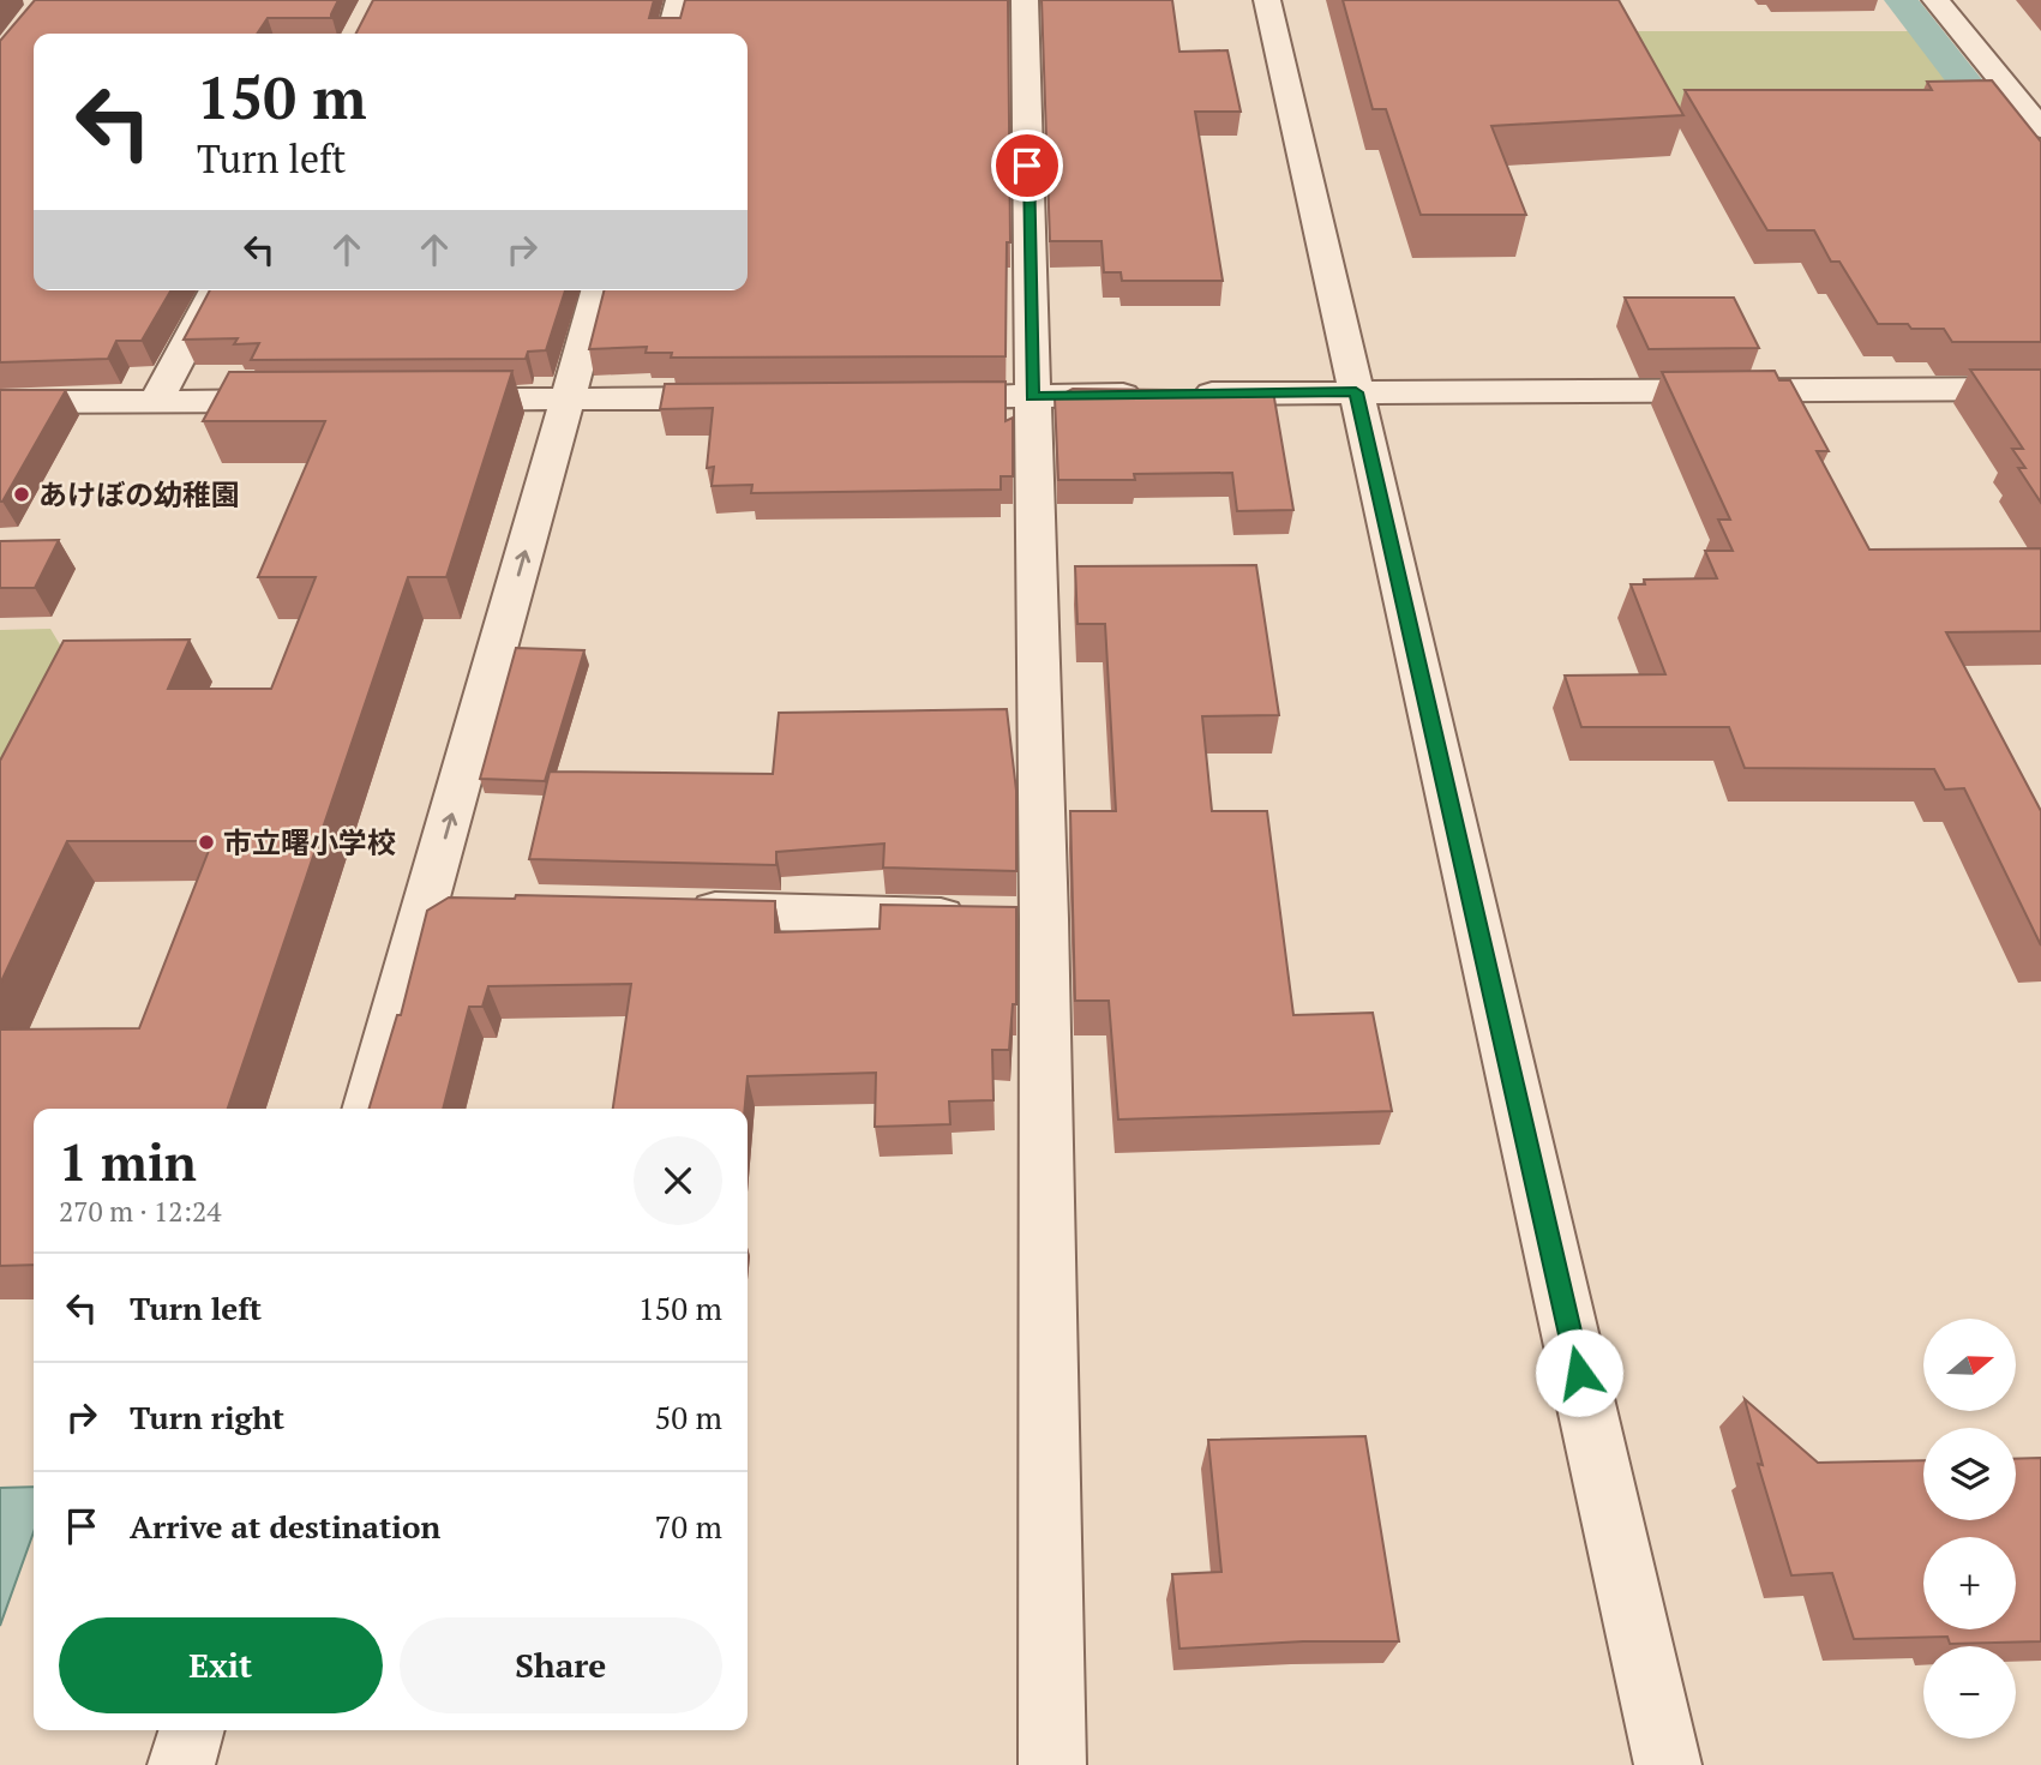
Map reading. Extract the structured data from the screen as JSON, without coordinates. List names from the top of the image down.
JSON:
{
  "places": ["あけぼの幼稚園", "市立曙小学校"],
  "north": "right",
  "page": {
    "turn": ["150 m", "Turn left"],
    "heading": ["1 min", "270 m · 12:24"],
    "list": [
      {
        "name": "Turn left",
        "value": "150 m"
      },
      {
        "name": "Turn right",
        "value": "50 m"
      },
      {
        "name": "Arrive at destination",
        "value": "70 m"
      }
    ],
    "map_buttons": ["+", "−"],
    "buttons": ["Exit", "Share"]
  }
}
